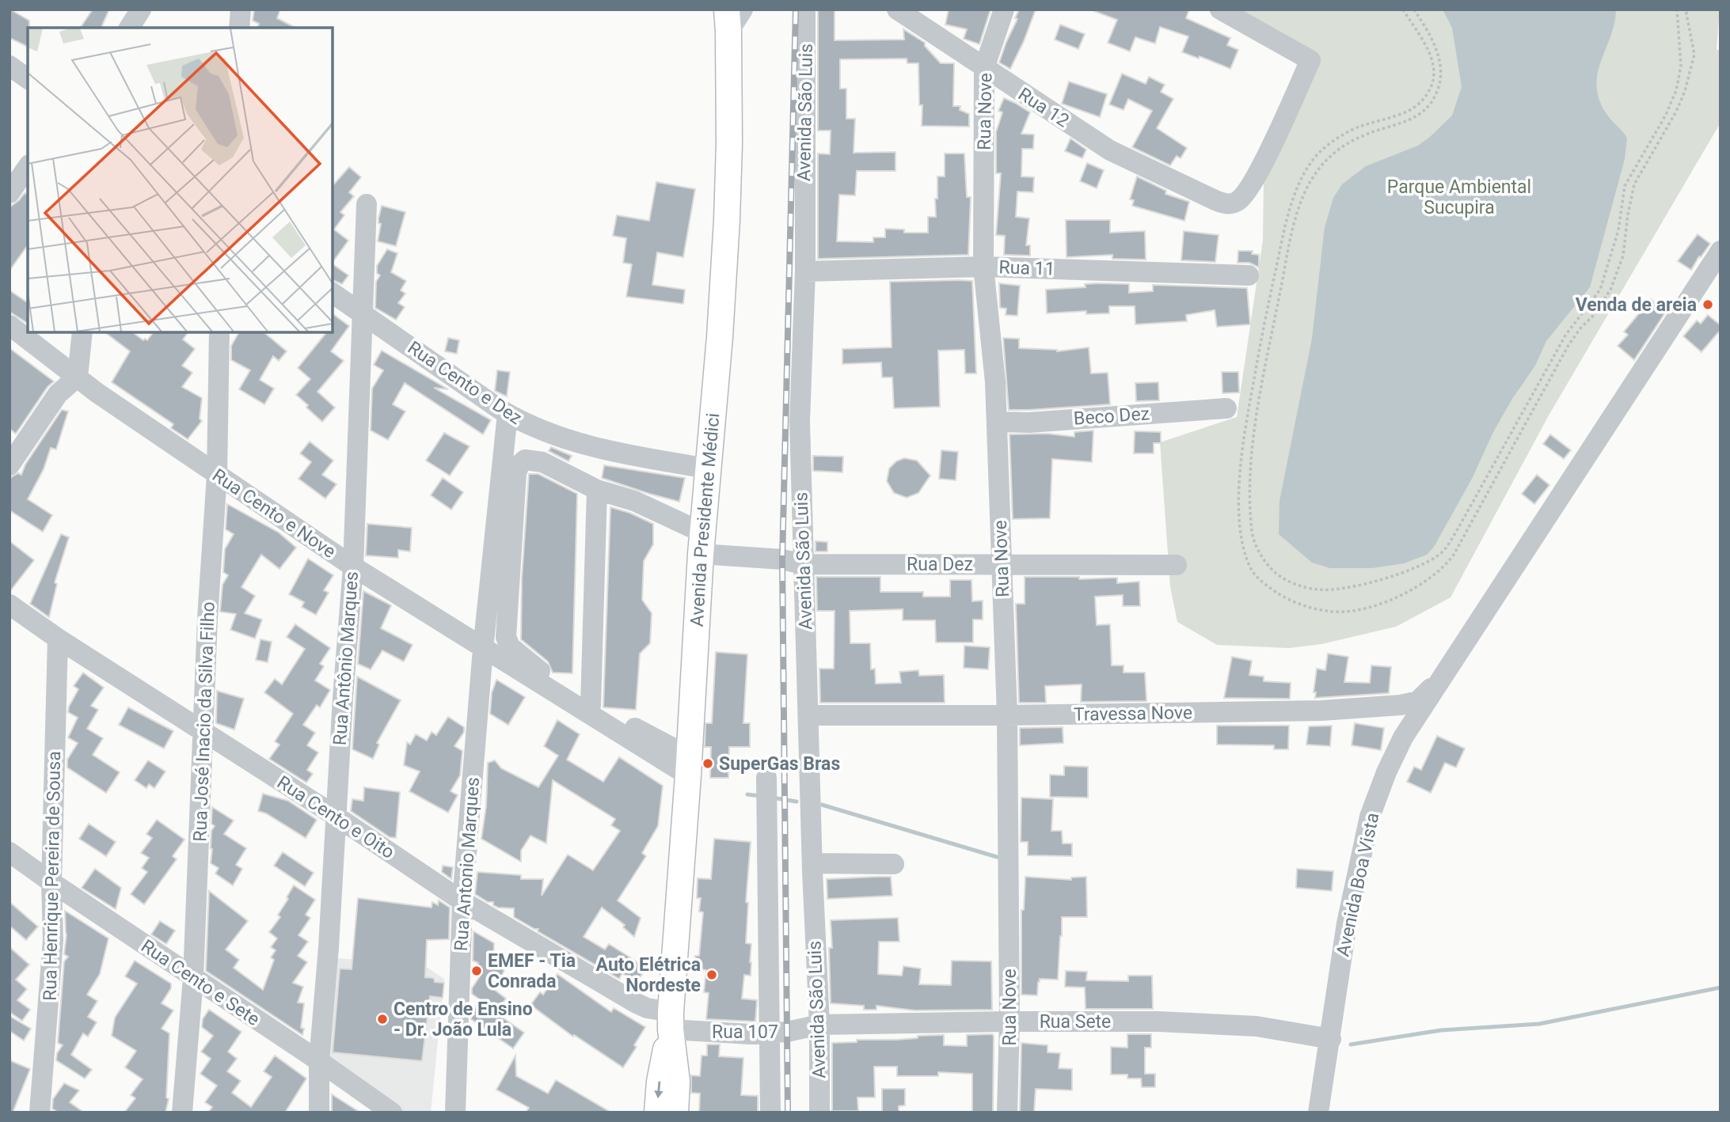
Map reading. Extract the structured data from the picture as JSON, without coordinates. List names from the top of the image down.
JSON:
{
  "streets": {
    "main road": ["Avenida Presidente Médici"],
    "street": [
      "Rua 12",
      "Rua Nove",
      "Avenida São Luis",
      "Rua 11",
      "Rua Cento e Dez",
      "Beco Dez",
      "Rua Cento e Nove",
      "Rua Dez",
      "Rua Antônio Marques",
      "Travessa Nove",
      "Rua José Inacio da Silva Filho",
      "Rua Cento e Oito",
      "Rua Antonio Marques",
      "Rua Henrique Pereira de Sousa",
      "Avenida Boa Vista",
      "Rua Cento e Sete",
      "Rua Sete",
      "Rua 107"
    ]
  },
  "crossings": [
    ["Rua 12", "Rua Nove"],
    ["Rua Nove", "Rua 11"],
    ["Rua Nove", "Beco Dez"],
    ["Rua Nove", "Rua Dez"],
    ["Rua Nove", "Travessa Nove"],
    ["Rua Nove", "Rua Sete"],
    ["Avenida São Luis", "Rua 11"],
    ["Avenida São Luis", "Rua Dez"],
    ["Avenida São Luis", "Travessa Nove"],
    ["Avenida São Luis", "Rua Sete"],
    ["Avenida São Luis", "Rua 107"],
    ["Rua Cento e Dez", "Avenida Presidente Médici"],
    ["Rua Cento e Dez", "Rua Antônio Marques"],
    ["Rua Cento e Dez", "Rua Antonio Marques"],
    ["Rua Cento e Nove", "Avenida Presidente Médici"],
    ["Rua Cento e Nove", "Rua Antônio Marques"],
    ["Rua Cento e Nove", "Rua José Inacio da Silva Filho"],
    ["Rua Cento e Nove", "Rua Antonio Marques"],
    ["Avenida Presidente Médici", "Rua Dez"],
    ["Avenida Presidente Médici", "Rua Cento e Oito"],
    ["Avenida Presidente Médici", "Rua 107"],
    ["Rua Antônio Marques", "Rua Cento e Oito"],
    ["Rua Antônio Marques", "Rua Cento e Sete"],
    ["Travessa Nove", "Avenida Boa Vista"],
    ["Rua José Inacio da Silva Filho", "Rua Cento e Oito"],
    ["Rua José Inacio da Silva Filho", "Rua Cento e Sete"],
    ["Rua Cento e Oito", "Rua Antonio Marques"],
    ["Rua Cento e Oito", "Rua Henrique Pereira de Sousa"],
    ["Rua Cento e Oito", "Rua 107"],
    ["Rua Henrique Pereira de Sousa", "Rua Cento e Sete"],
    ["Avenida Boa Vista", "Rua Sete"],
    ["Rua Sete", "Rua 107"]
  ],
  "parks": ["Parque Ambiental Sucupira"],
  "places": [
    "Venda de areia",
    "SuperGas Bras",
    "EMEF - Tia Conrada",
    "Auto Elétrica Nordeste",
    "Centro de Ensino - Dr. João Lula"
  ]
}
